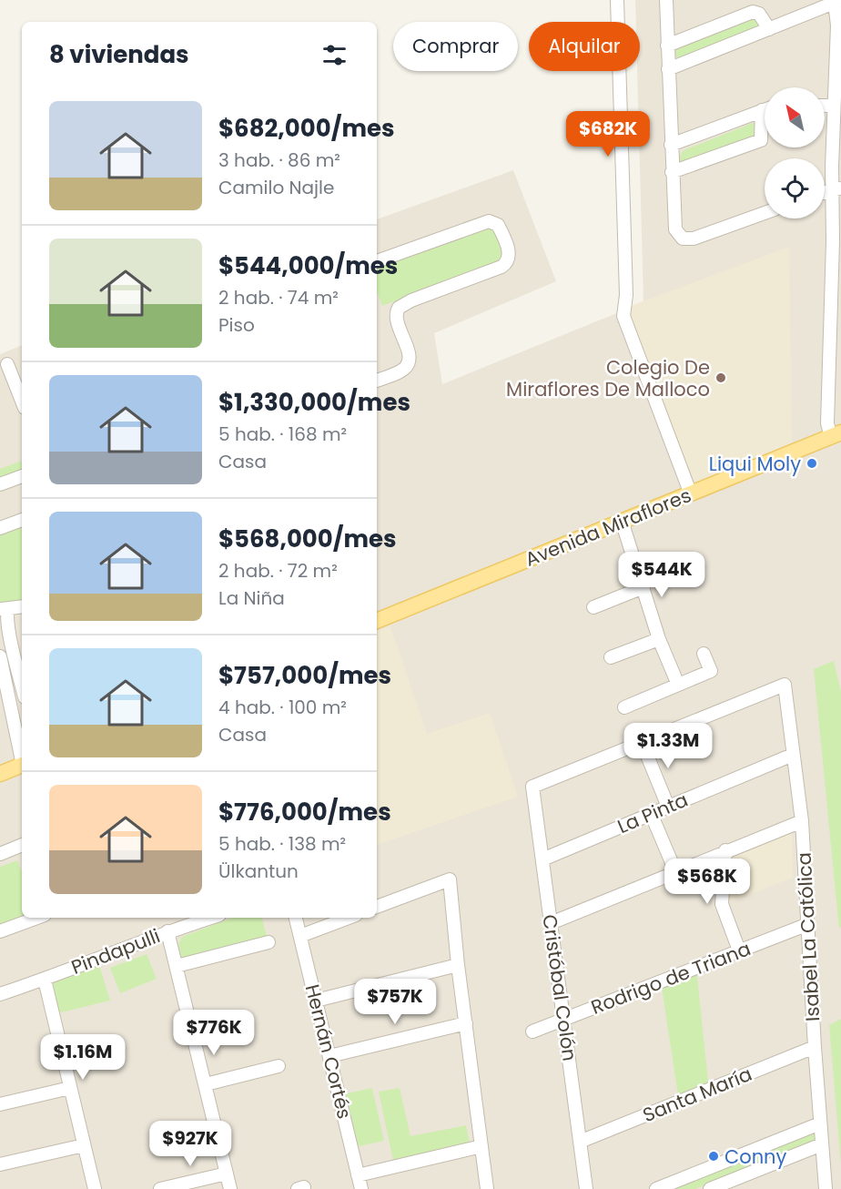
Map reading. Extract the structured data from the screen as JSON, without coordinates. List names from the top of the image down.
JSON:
{
  "streets": {
    "main road": ["Avenida Miraflores"],
    "street": [
      "La Pinta",
      "Isabel La Católica",
      "Pindapulli",
      "Rodrigo de Triana",
      "Cristóbal Colón",
      "Hernán Cortés",
      "Santa María"
    ]
  },
  "crossings": [
    ["La Pinta", "Isabel La Católica"],
    ["La Pinta", "Cristóbal Colón"],
    ["Isabel La Católica", "Rodrigo de Triana"],
    ["Isabel La Católica", "Cristóbal Colón"],
    ["Isabel La Católica", "Santa María"],
    ["Rodrigo de Triana", "Cristóbal Colón"],
    ["Cristóbal Colón", "Santa María"]
  ],
  "places": ["Colegio De Miraflores De Malloco", "Liqui Moly", "Conny"],
  "north": "top left",
  "page": {
    "chip": ["Comprar", "Alquilar"],
    "heading": "8 viviendas",
    "list": [
      {
        "name": "$682,000/mes",
        "note": "3 hab. · 86 m² · Camilo Najle"
      },
      {
        "name": "$544,000/mes",
        "note": "2 hab. · 74 m² · Piso"
      },
      {
        "name": "$1,330,000/mes",
        "note": "5 hab. · 168 m² · Casa"
      },
      {
        "name": "$568,000/mes",
        "note": "2 hab. · 72 m² · La Niña"
      },
      {
        "name": "$757,000/mes",
        "note": "4 hab. · 100 m² · Casa"
      },
      {
        "name": "$776,000/mes",
        "note": "5 hab. · 138 m² · Ülkantun"
      }
    ],
    "price": [
      "$682K",
      "$544K",
      "$1.33M",
      "$568K",
      "$757K",
      "$776K",
      "$1.16M",
      "$927K"
    ]
  }
}
